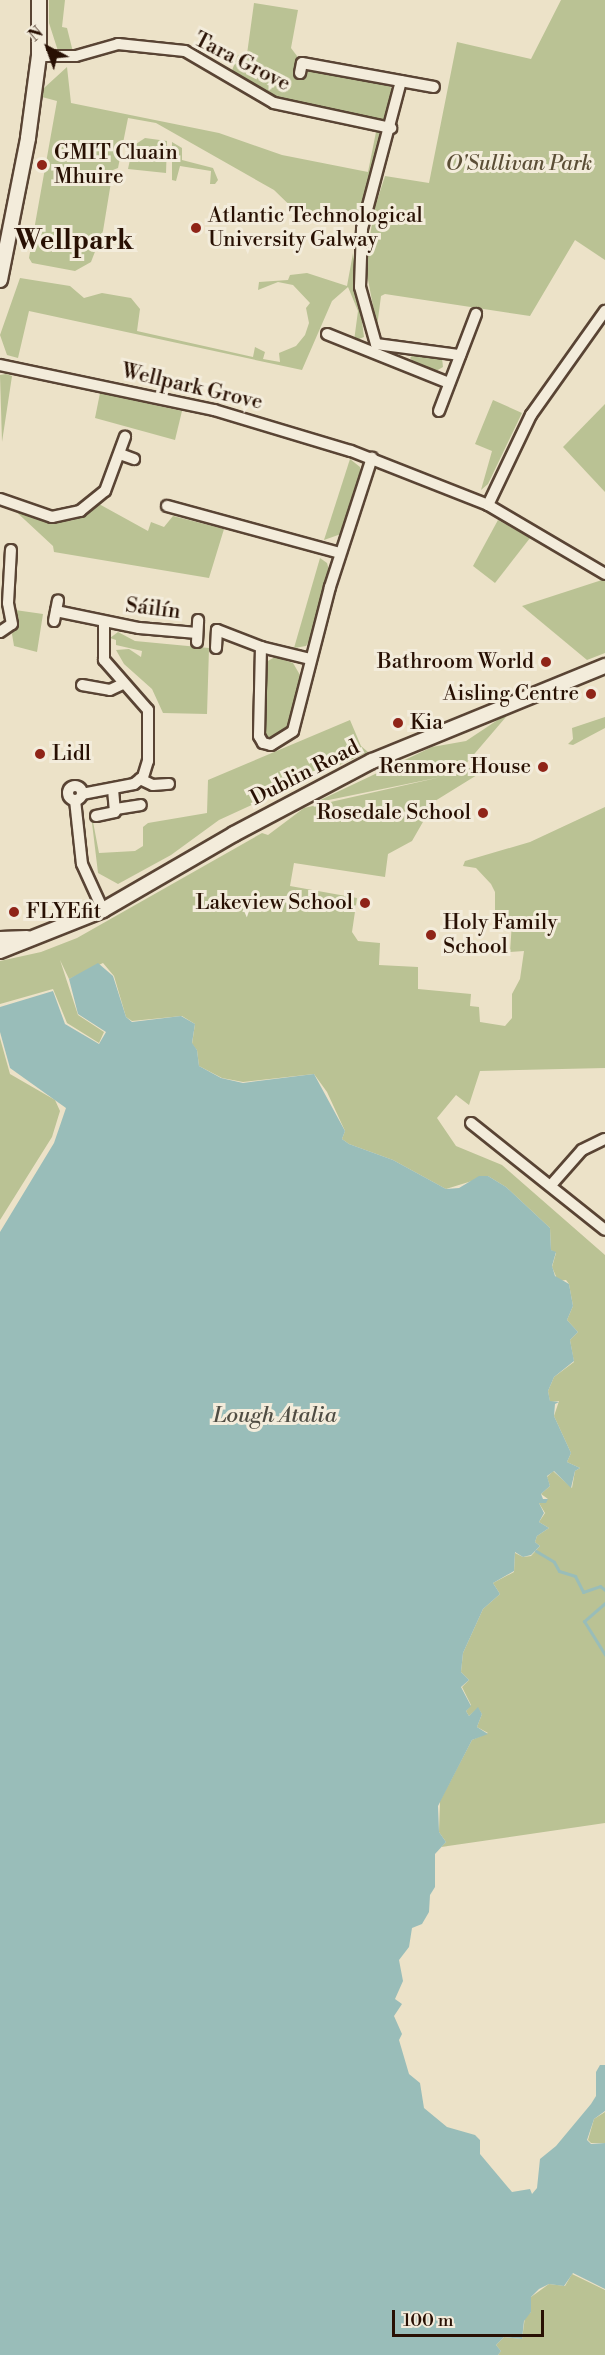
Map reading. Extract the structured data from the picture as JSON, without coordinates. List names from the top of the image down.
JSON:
{
  "streets": {
    "main road": ["Dublin Road"],
    "street": ["Tara Grove", "Wellpark Grove", "Sáilín"]
  },
  "districts": ["Wellpark"],
  "water": ["Lough Atalia"],
  "parks": ["O'Sullivan Park"],
  "places": [
    "GMIT Cluain Mhuire",
    "Atlantic Technological University Galway",
    "Bathroom World",
    "Aisling Centre",
    "Kia",
    "Lidl",
    "Renmore House",
    "Rosedale School",
    "Lakeview School",
    "FLYEfit",
    "Holy Family School"
  ],
  "scale_bar": "100 m",
  "north": "top left"
}
